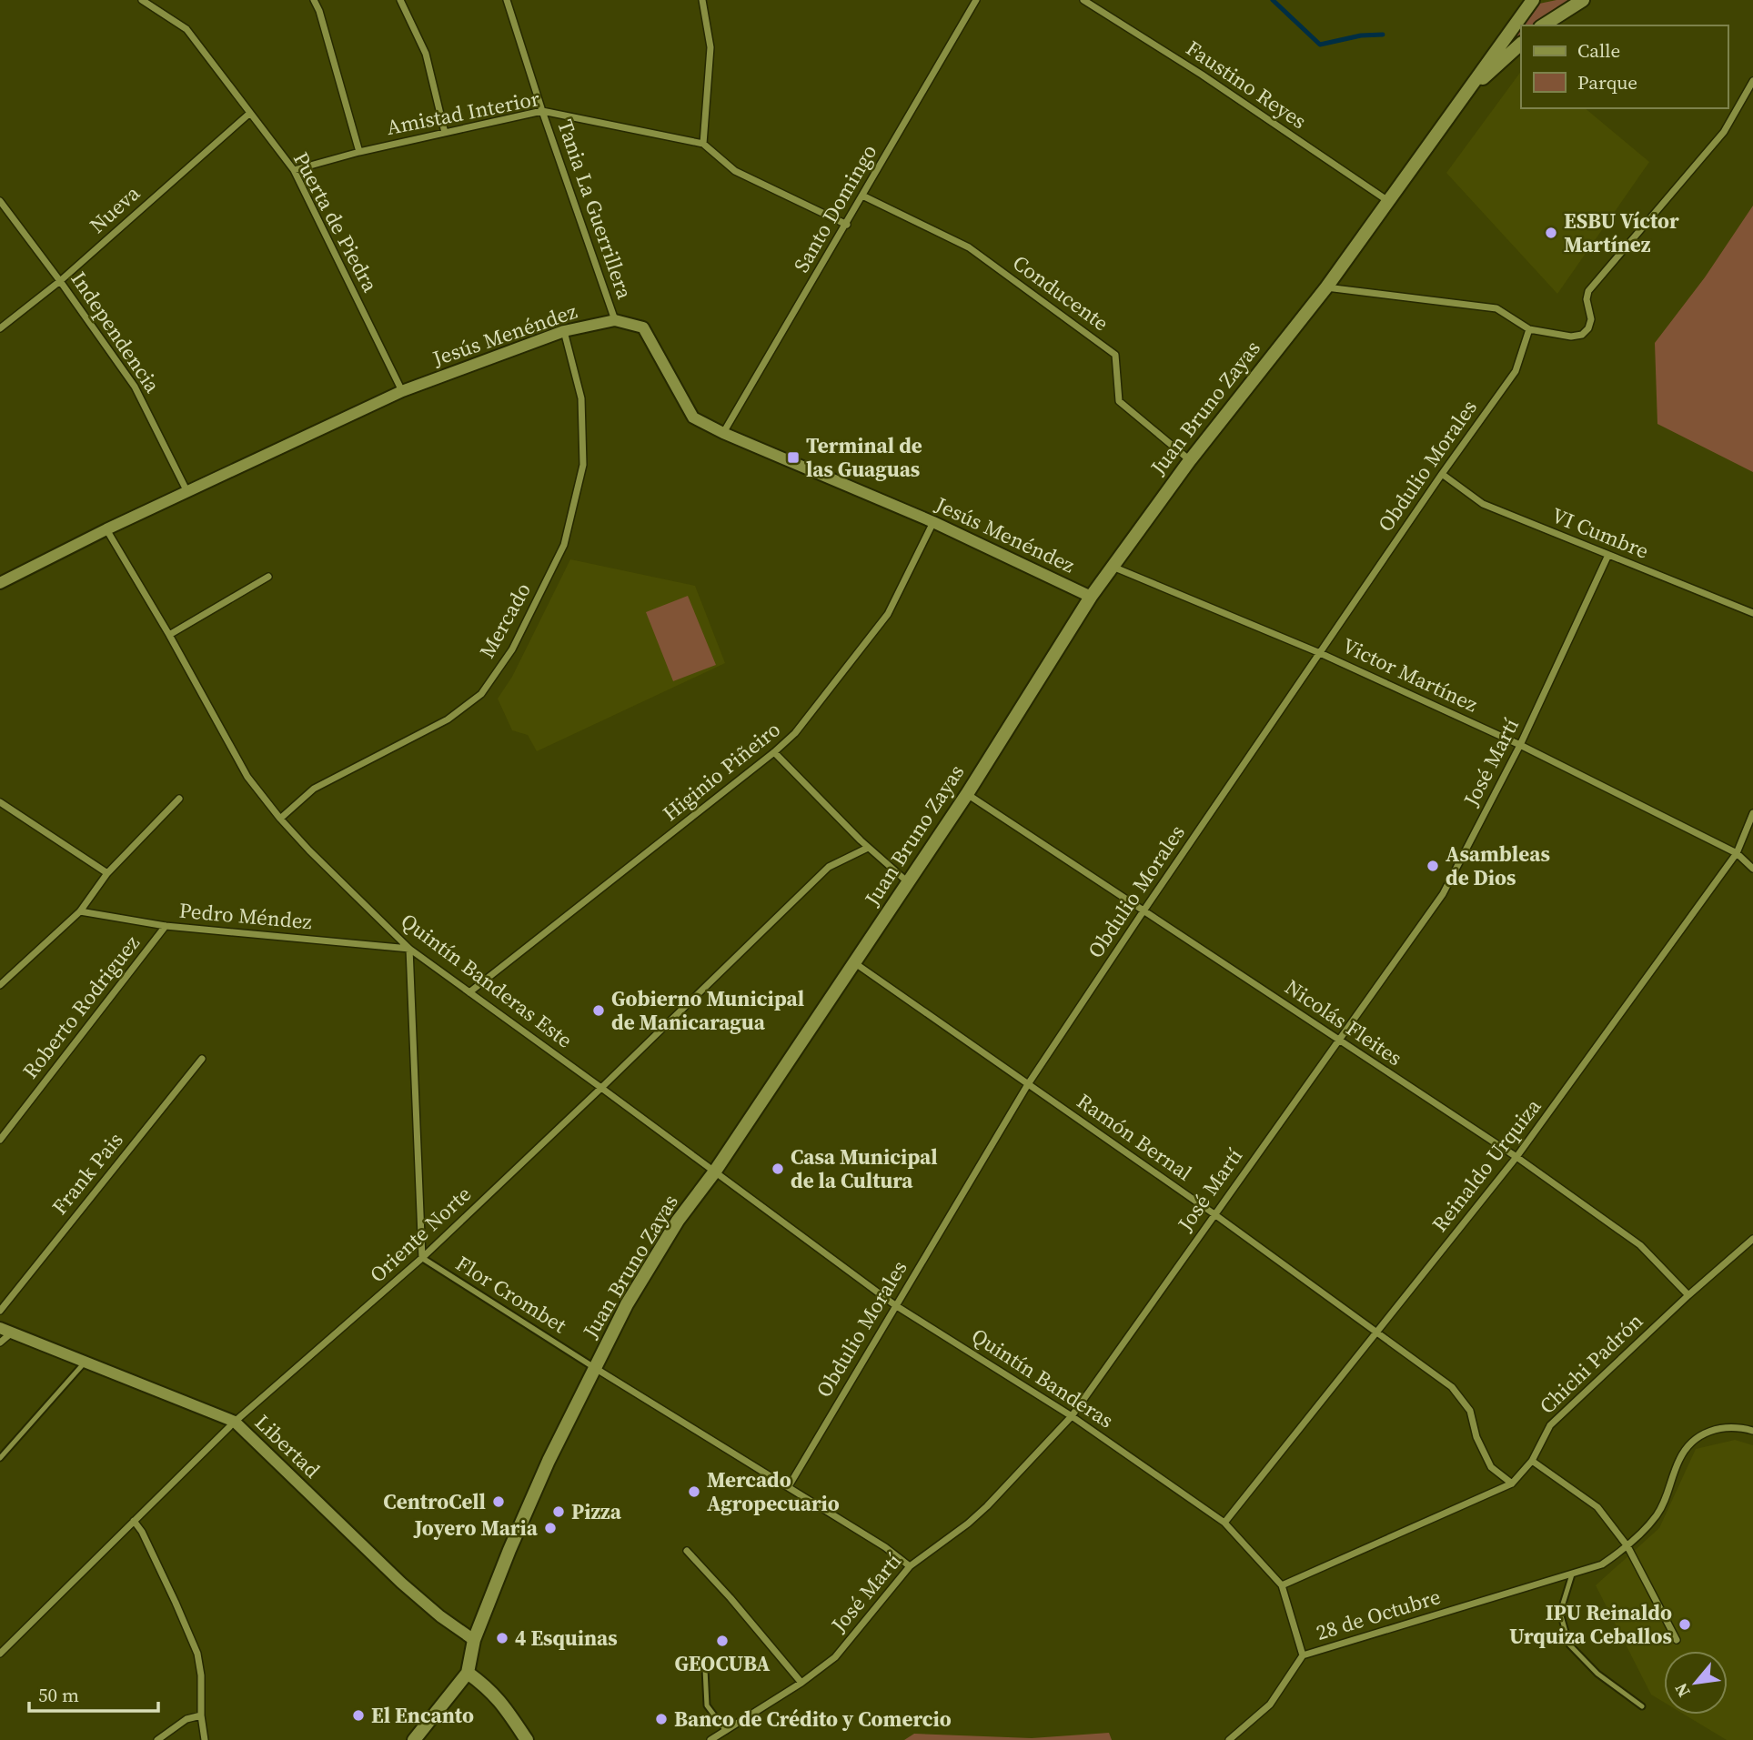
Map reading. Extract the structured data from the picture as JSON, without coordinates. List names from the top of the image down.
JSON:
{
  "streets": {
    "main road": ["Juan Bruno Zayas"],
    "street": [
      "Faustino Reyes",
      "Amistad Interior",
      "Santo Domingo",
      "Nueva",
      "Tania La Guerrillera",
      "Puerta de Piedra",
      "Conducente",
      "Independencia",
      "Jesús Menéndez",
      "Obdulio Morales",
      "VI Cumbre",
      "Mercado",
      "Victor Martínez",
      "José Martí",
      "Higinio Piñeiro",
      "Pedro Méndez",
      "Quintín Banderas Este",
      "Roberto Rodriguez",
      "Nicolás Fleites",
      "Ramón Bernal",
      "Reinaldo Urquiza",
      "Frank Pais",
      "Oriente Norte",
      "Flor Crombet",
      "Chichi Padrón",
      "Quintín Banderas",
      "Libertad",
      "28 de Octubre"
    ]
  },
  "crossings": [
    ["Faustino Reyes", "Juan Bruno Zayas"],
    ["Amistad Interior", "Santo Domingo"],
    ["Amistad Interior", "Tania La Guerrillera"],
    ["Amistad Interior", "Puerta de Piedra"],
    ["Santo Domingo", "Conducente"],
    ["Santo Domingo", "Jesús Menéndez"],
    ["Nueva", "Puerta de Piedra"],
    ["Nueva", "Independencia"],
    ["Tania La Guerrillera", "Jesús Menéndez"],
    ["Puerta de Piedra", "Jesús Menéndez"],
    ["Conducente", "Juan Bruno Zayas"],
    ["Independencia", "Jesús Menéndez"],
    ["Jesús Menéndez", "Juan Bruno Zayas"],
    ["Jesús Menéndez", "Mercado"],
    ["Jesús Menéndez", "Higinio Piñeiro"],
    ["Jesús Menéndez", "Quintín Banderas Este"],
    ["Juan Bruno Zayas", "Victor Martínez"],
    ["Juan Bruno Zayas", "Quintín Banderas Este"],
    ["Juan Bruno Zayas", "Nicolás Fleites"],
    ["Juan Bruno Zayas", "Ramón Bernal"],
    ["Juan Bruno Zayas", "Flor Crombet"],
    ["Juan Bruno Zayas", "Quintín Banderas"],
    ["Juan Bruno Zayas", "Libertad"],
    ["Obdulio Morales", "VI Cumbre"],
    ["Obdulio Morales", "Victor Martínez"],
    ["Obdulio Morales", "Nicolás Fleites"],
    ["Obdulio Morales", "Ramón Bernal"],
    ["Obdulio Morales", "Flor Crombet"],
    ["Obdulio Morales", "Quintín Banderas"],
    ["VI Cumbre", "José Martí"],
    ["Mercado", "Quintín Banderas Este"],
    ["Victor Martínez", "José Martí"],
    ["Victor Martínez", "Reinaldo Urquiza"],
    ["José Martí", "Nicolás Fleites"],
    ["José Martí", "Ramón Bernal"],
    ["José Martí", "Flor Crombet"],
    ["José Martí", "Quintín Banderas"],
    ["Higinio Piñeiro", "Quintín Banderas Este"],
    ["Pedro Méndez", "Quintín Banderas Este"],
    ["Pedro Méndez", "Roberto Rodriguez"],
    ["Quintín Banderas Este", "Oriente Norte"],
    ["Quintín Banderas Este", "Quintín Banderas"],
    ["Nicolás Fleites", "Reinaldo Urquiza"],
    ["Nicolás Fleites", "Chichi Padrón"],
    ["Ramón Bernal", "Reinaldo Urquiza"],
    ["Ramón Bernal", "Chichi Padrón"],
    ["Reinaldo Urquiza", "Quintín Banderas"],
    ["Oriente Norte", "Flor Crombet"],
    ["Oriente Norte", "Libertad"],
    ["Chichi Padrón", "Quintín Banderas"],
    ["Quintín Banderas", "28 de Octubre"]
  ],
  "places": {
    "other": [
      "ESBU Víctor Martínez",
      "Asambleas de Dios",
      "Gobierno Municipal de Manicaragua",
      "Casa Municipal de la Cultura",
      "Mercado Agropecuario",
      "CentroCell",
      "Pizza",
      "Joyero Maria",
      "IPU Reinaldo Urquiza Ceballos",
      "4 Esquinas",
      "GEOCUBA",
      "El Encanto",
      "Banco de Crédito y Comercio"
    ],
    "transit": ["Terminal de las Guaguas"]
  },
  "legend": ["Calle", "Parque"],
  "scale_bar": "50 m",
  "north": "bottom left"
}
